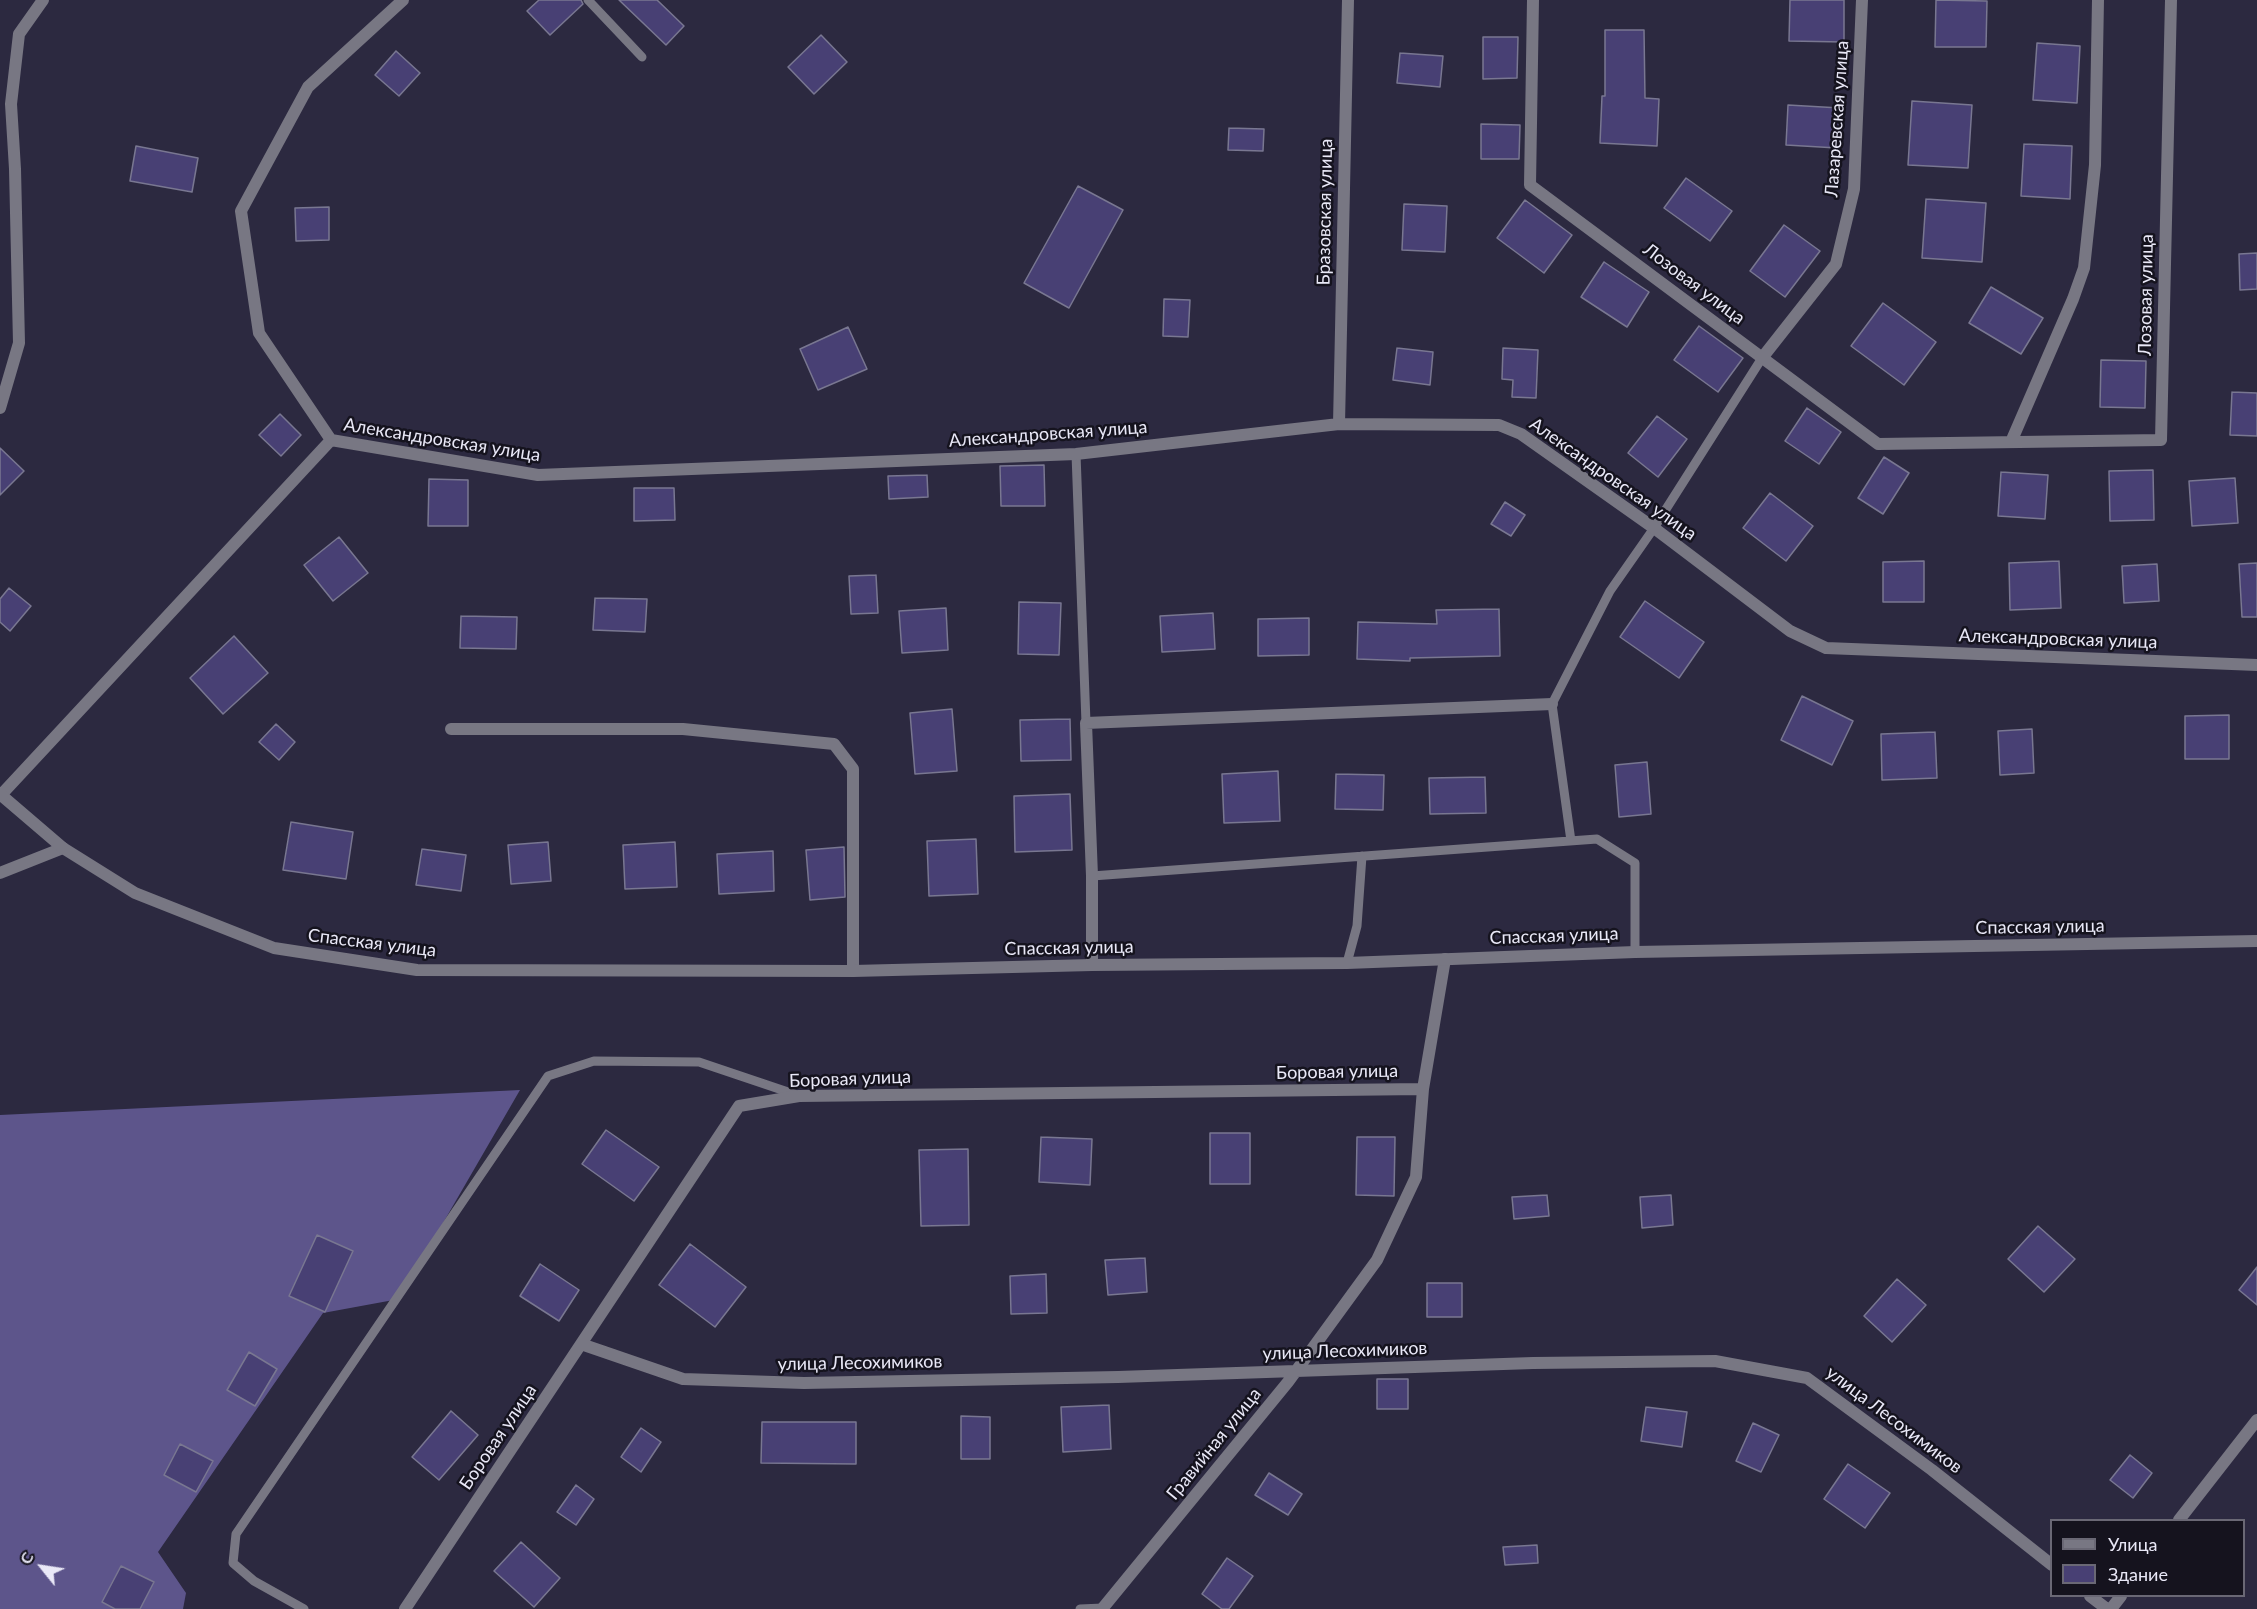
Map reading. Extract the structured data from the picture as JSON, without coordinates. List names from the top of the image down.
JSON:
{
  "streets": {
    "street": [
      "Лазаревская улица",
      "Бразовская улица",
      "Лозовая улица",
      "Александровская улица",
      "Спасская улица",
      "Боровая улица",
      "улица Лесохимиков",
      "Гравийная улица"
    ]
  },
  "crossings": [
    ["Лазаревская улица", "Лозовая улица"],
    ["Бразовская улица", "Александровская улица"],
    ["Александровская улица", "Спасская улица"],
    ["Спасская улица", "Гравийная улица"],
    ["Боровая улица", "улица Лесохимиков"],
    ["Боровая улица", "Гравийная улица"],
    ["улица Лесохимиков", "Гравийная улица"]
  ],
  "legend": ["Улица", "Здание"],
  "north": "top left"
}
